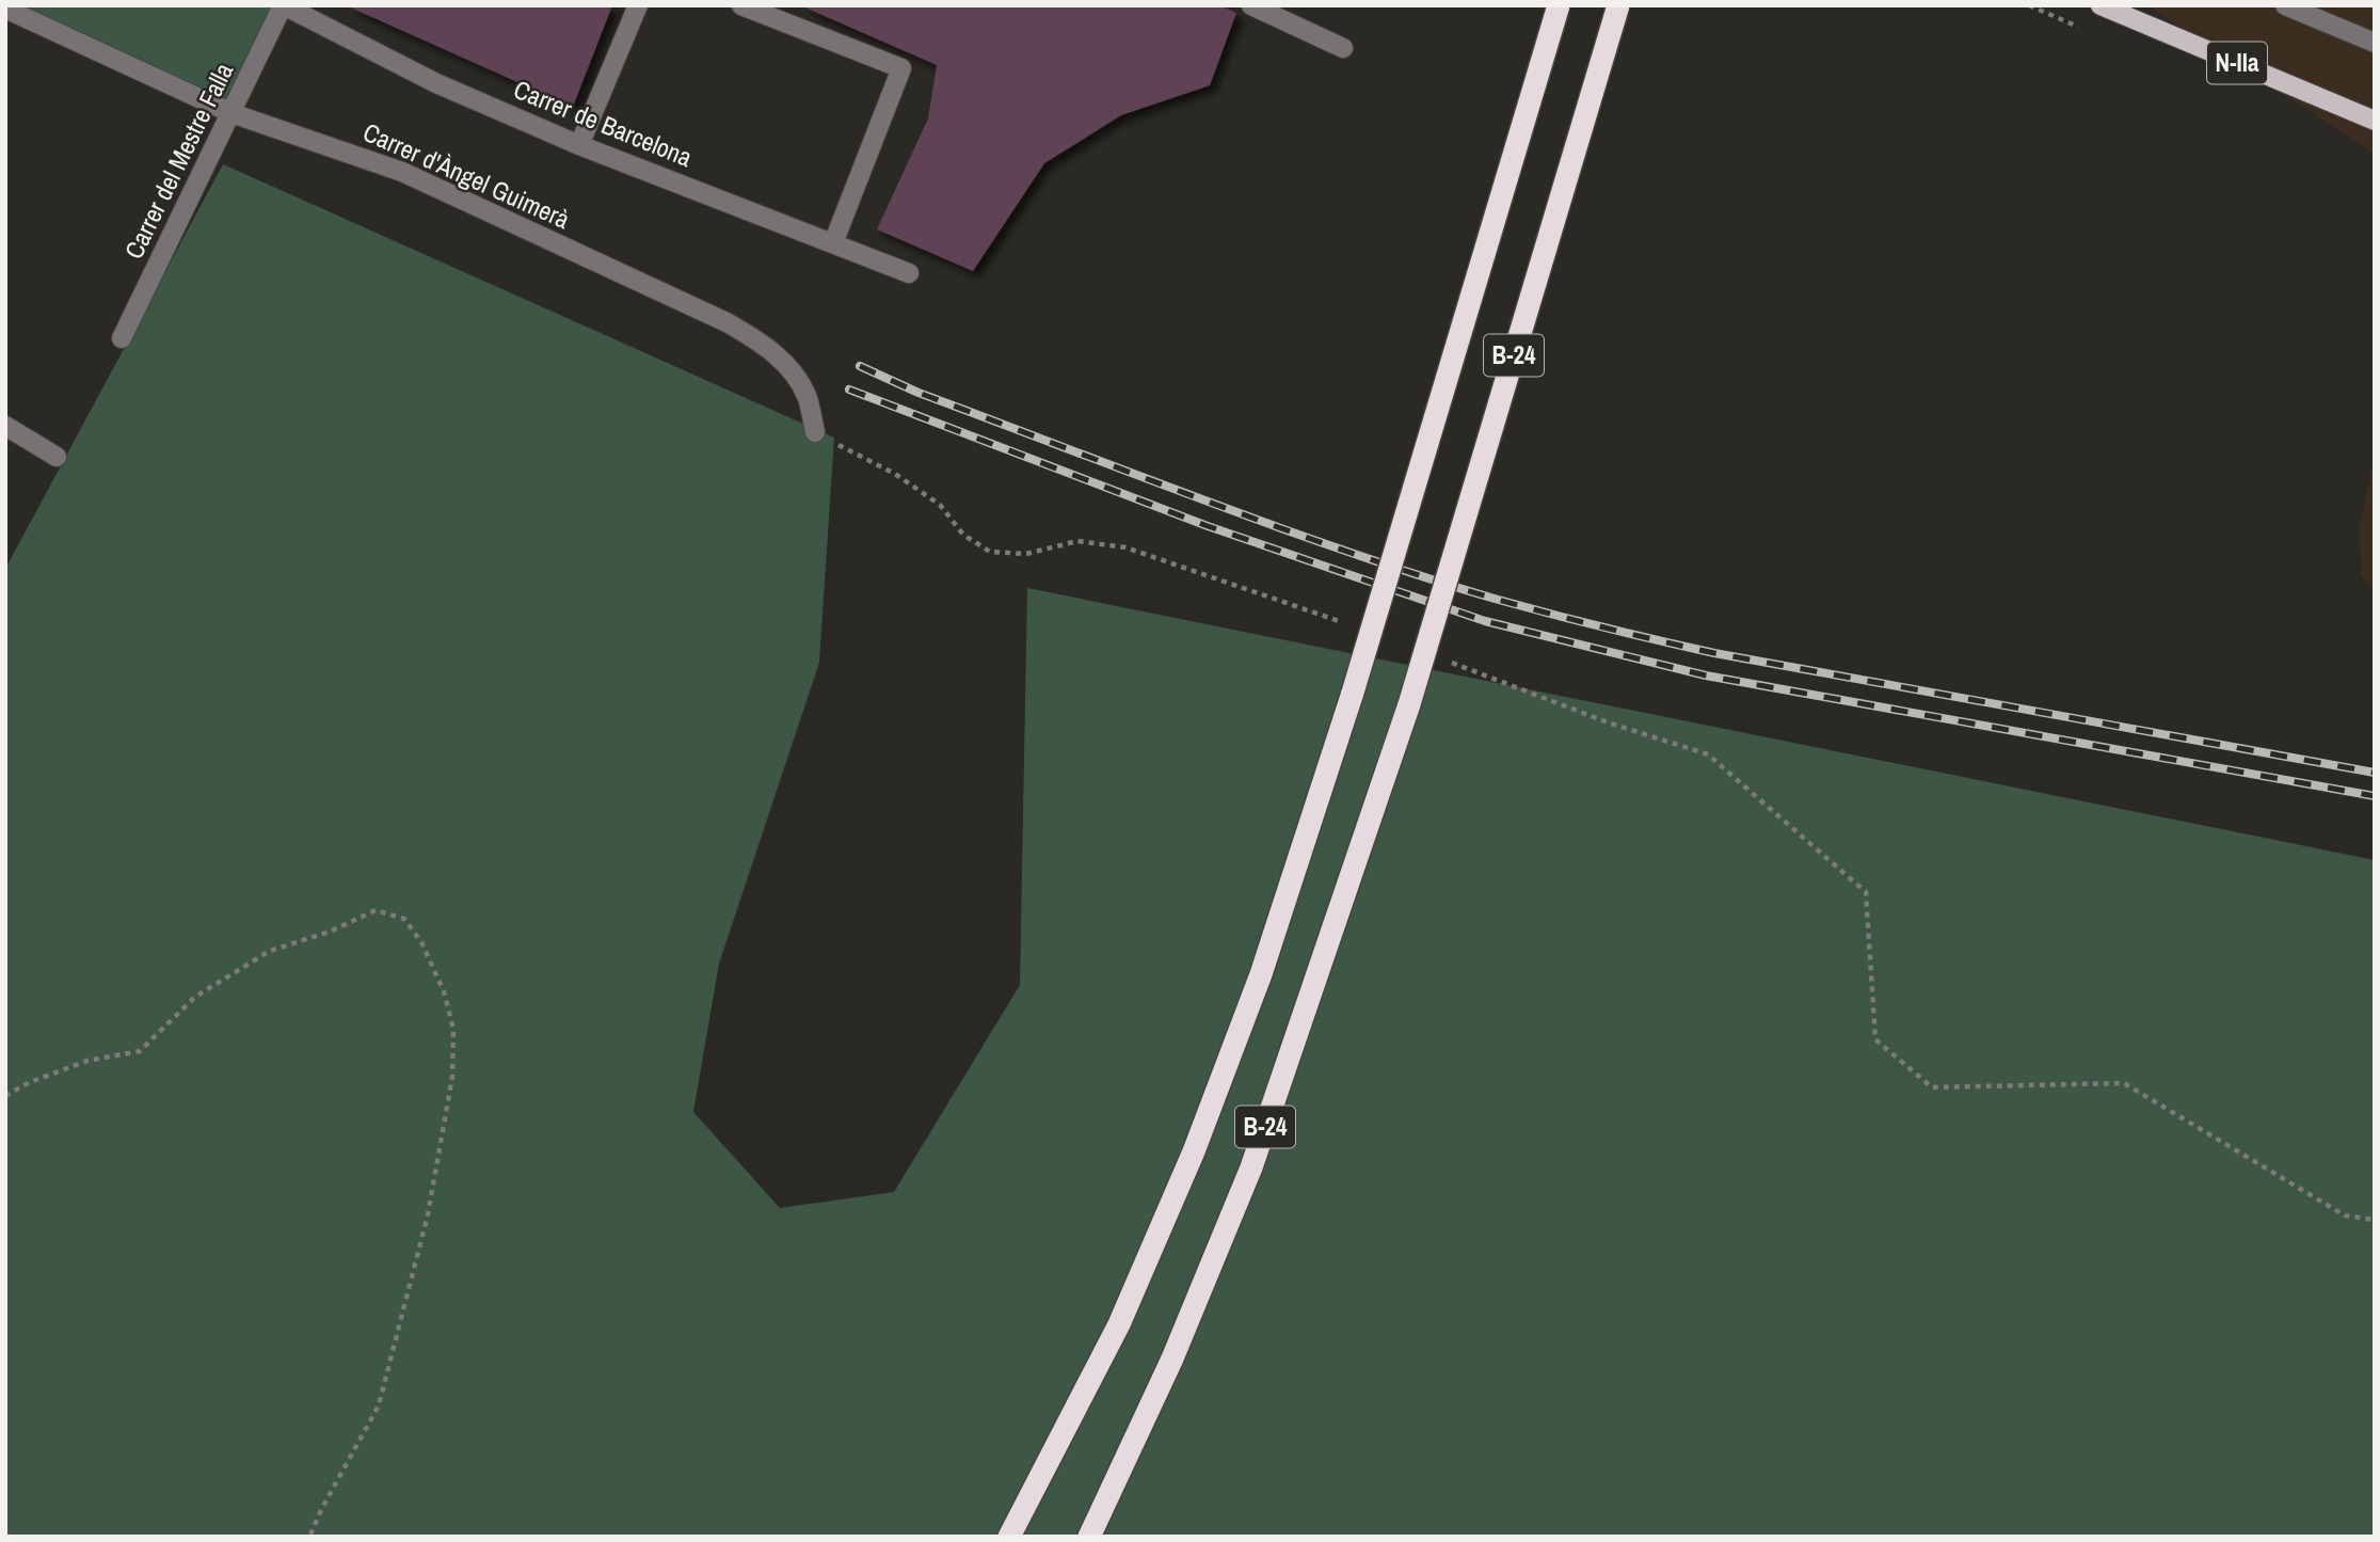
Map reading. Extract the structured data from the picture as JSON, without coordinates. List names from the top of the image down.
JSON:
{
  "streets": {
    "highway": ["B-24"],
    "main road": ["N-IIa"],
    "street": ["Carrer de Barcelona", "Carrer del Mestre Falla", "Carrer d'Àngel Guimerà"]
  },
  "crossings": [
    ["Carrer de Barcelona", "Carrer del Mestre Falla"],
    ["Carrer del Mestre Falla", "Carrer d'Àngel Guimerà"]
  ]
}
